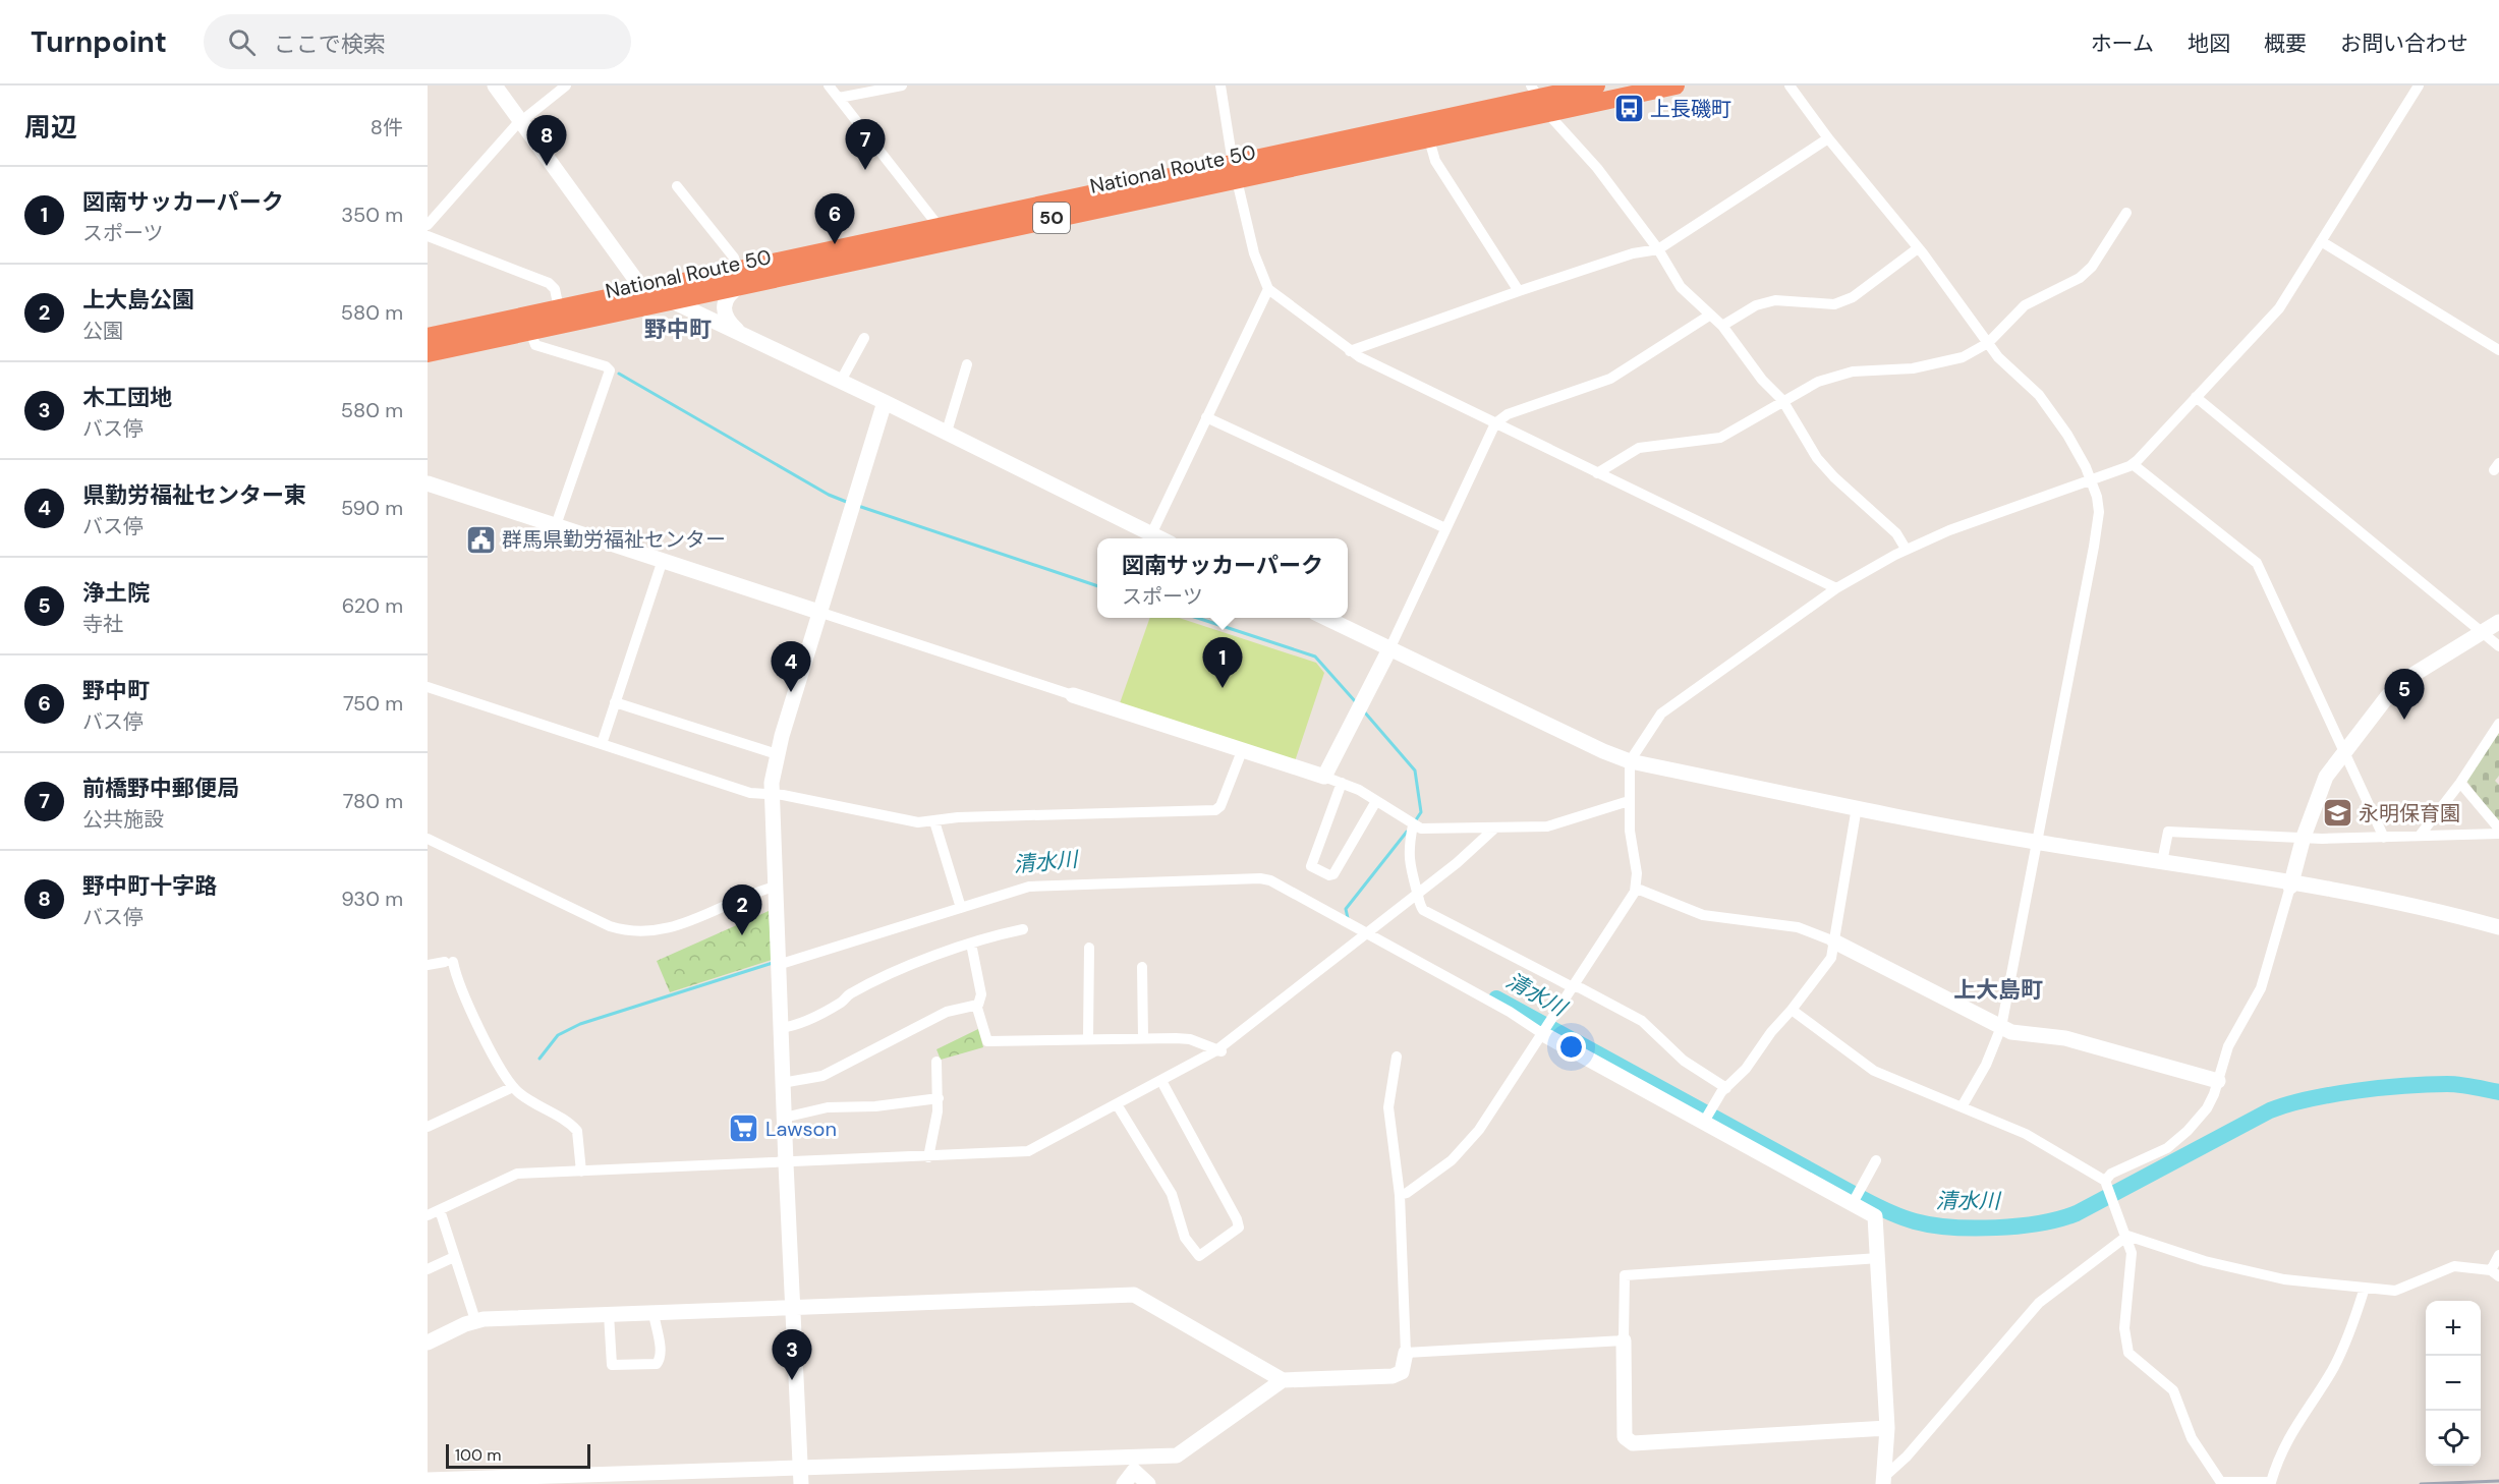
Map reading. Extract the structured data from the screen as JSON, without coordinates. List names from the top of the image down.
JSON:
{
  "streets": {
    "highway": ["National Route 50", "50"]
  },
  "districts": ["野中町", "上大島町"],
  "water": ["清水川"],
  "places": {
    "bus stop": ["上長磯町"],
    "public building": ["群馬県勤労福祉センター"],
    "school or university": ["永明保育園"],
    "supermarket": ["Lawson"]
  },
  "scale_bar": "100 m",
  "page": {
    "header": "Turnpoint",
    "search": "ここで検索",
    "nav": [
      "ホーム",
      "地図",
      "概要",
      "お問い合わせ"
    ],
    "heading": ["周辺", "8件"],
    "pins": [
      "8",
      "7",
      "6",
      "1",
      "4",
      "5",
      "2",
      "3"
    ],
    "list": [
      {
        "mark": "1",
        "name": "図南サッカーパーク",
        "note": "スポーツ",
        "value": "350 m"
      },
      {
        "mark": "2",
        "name": "上大島公園",
        "note": "公園",
        "value": "580 m"
      },
      {
        "mark": "3",
        "name": "木工団地",
        "note": "バス停",
        "value": "580 m"
      },
      {
        "mark": "4",
        "name": "県勤労福祉センター東",
        "note": "バス停",
        "value": "590 m"
      },
      {
        "mark": "5",
        "name": "浄土院",
        "note": "寺社",
        "value": "620 m"
      },
      {
        "mark": "6",
        "name": "野中町",
        "note": "バス停",
        "value": "750 m"
      },
      {
        "mark": "7",
        "name": "前橋野中郵便局",
        "note": "公共施設",
        "value": "780 m"
      },
      {
        "mark": "8",
        "name": "野中町十字路",
        "note": "バス停",
        "value": "930 m"
      }
    ],
    "popup": ["図南サッカーパーク", "スポーツ"],
    "map_buttons": ["+", "−"],
    "scale": "100 m"
  }
}
